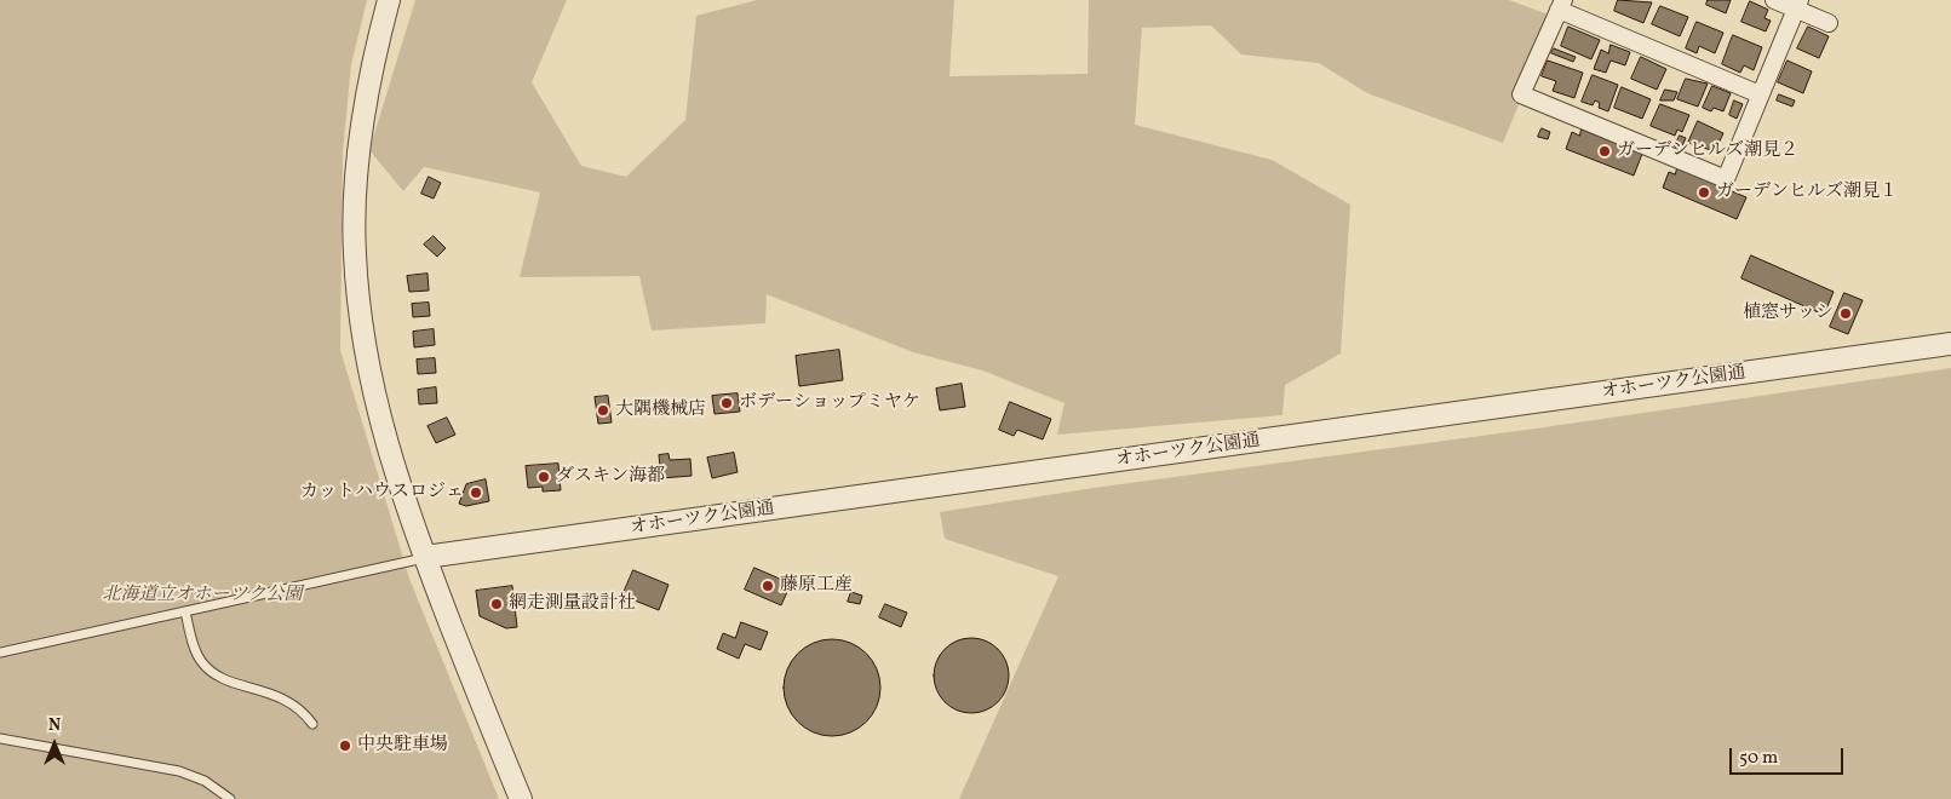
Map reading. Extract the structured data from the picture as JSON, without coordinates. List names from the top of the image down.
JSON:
{
  "streets": {
    "street": ["オホーツク公園通"]
  },
  "parks": ["北海道立オホーツク公園"],
  "places": [
    "ガーデンヒルズ潮見２",
    "ガーデンヒルズ潮見１",
    "植窓サッシ",
    "ボデーショップミヤケ",
    "大隅機械店",
    "ダスキン海都",
    "カットハウスロジェ",
    "藤原工産",
    "網走測量設計社",
    "中央駐車場"
  ],
  "scale_bar": "50 m",
  "north": "top"
}
